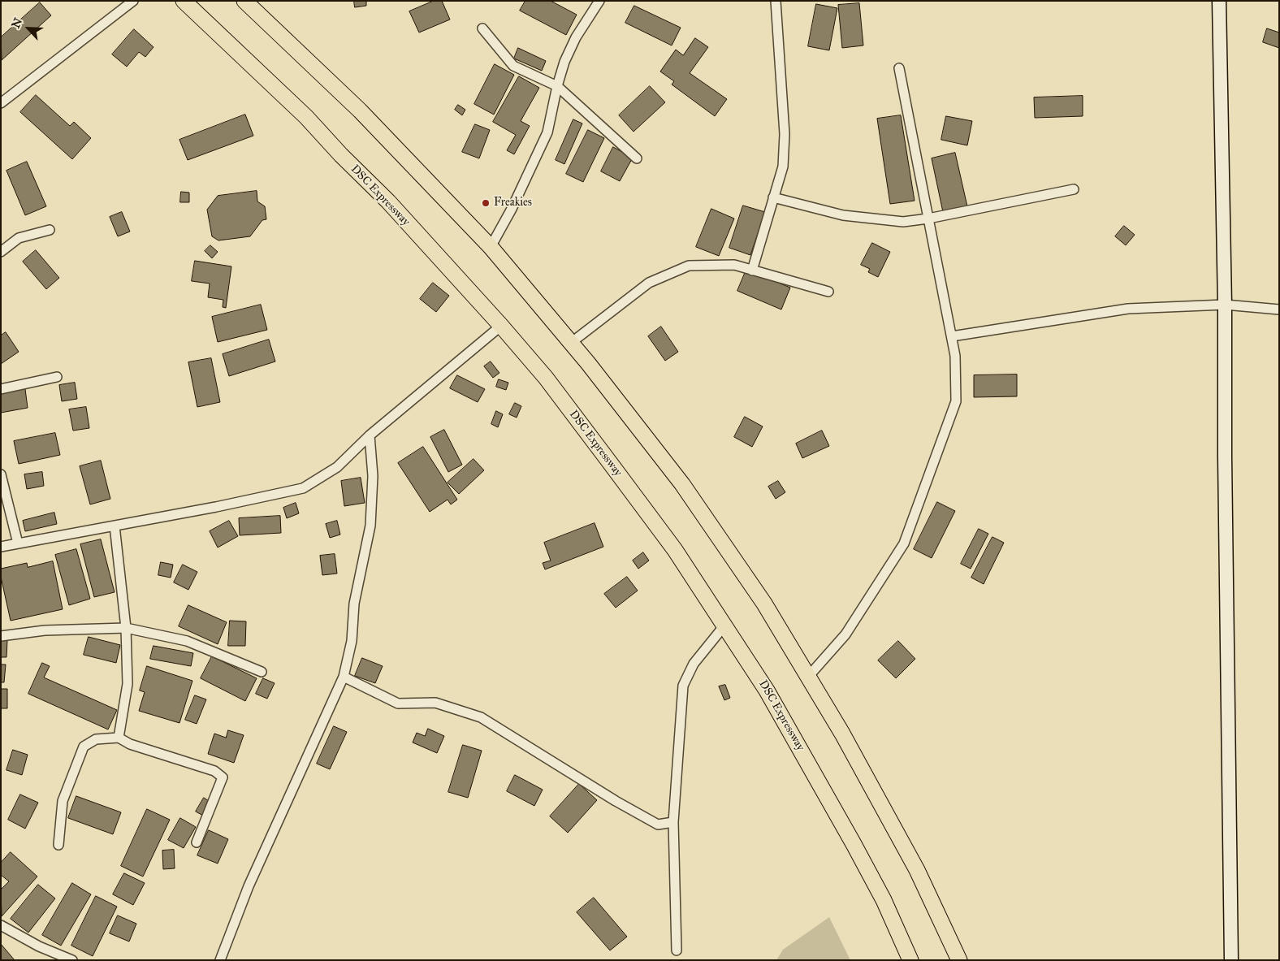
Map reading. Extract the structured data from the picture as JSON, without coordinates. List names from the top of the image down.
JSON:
{
  "streets": {
    "main road": ["DSC Expressway"]
  },
  "places": ["Freakies"],
  "north": "top left"
}
